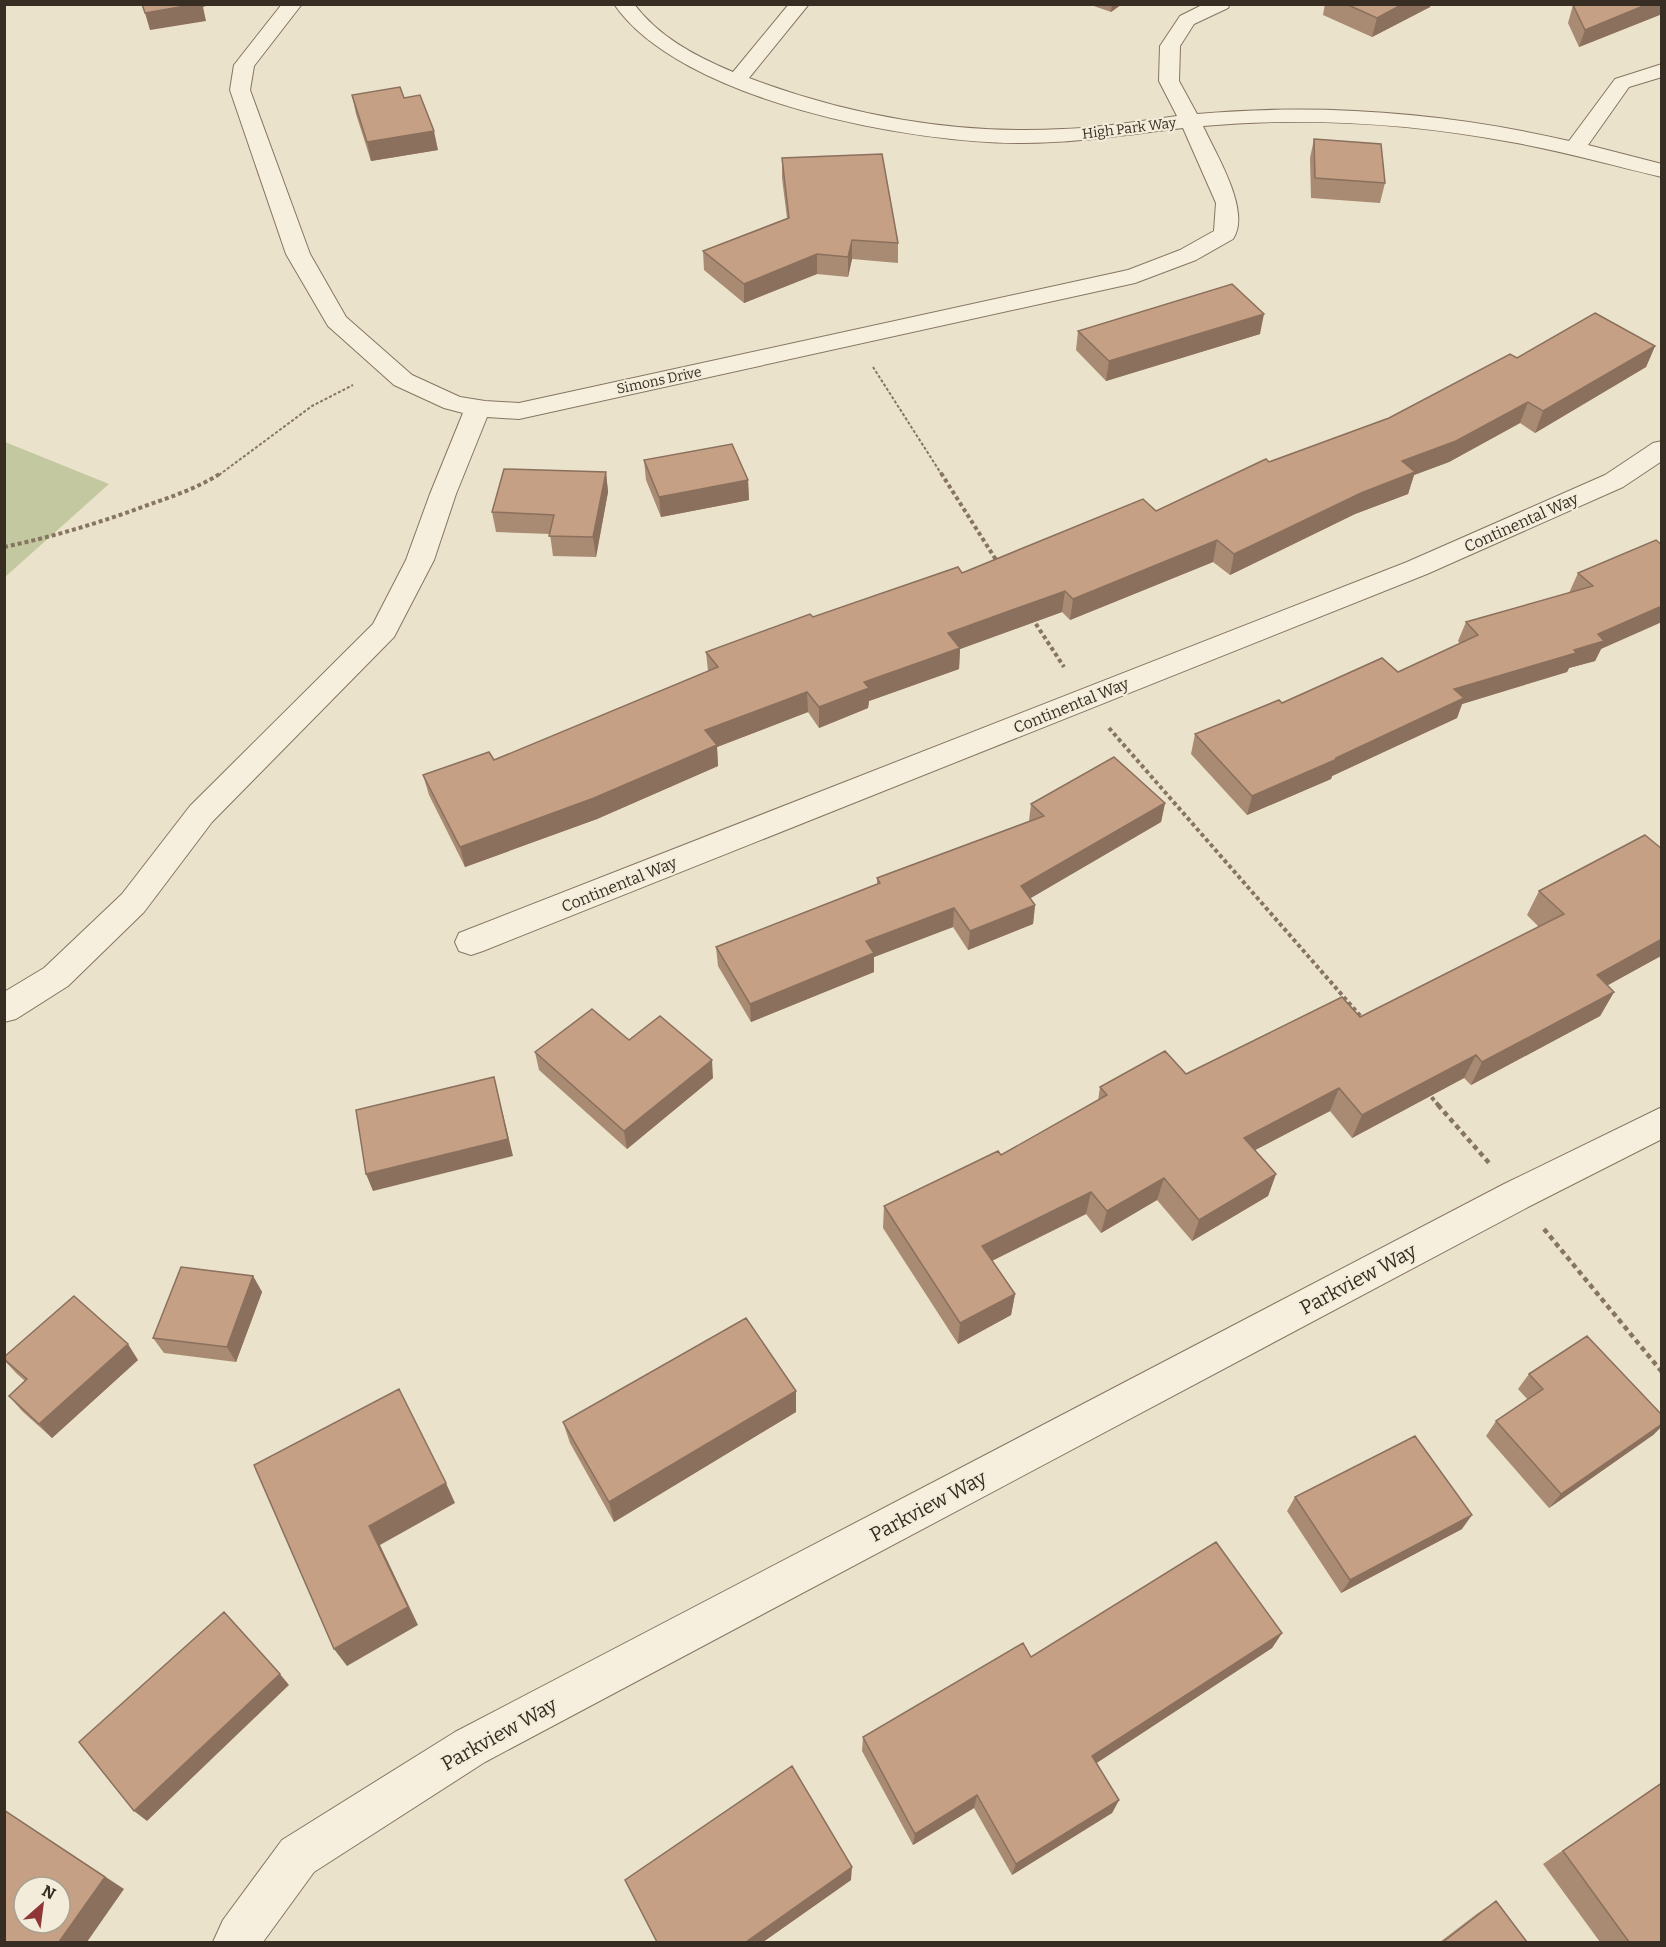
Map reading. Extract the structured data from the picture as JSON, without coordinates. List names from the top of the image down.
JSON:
{
  "streets": {
    "street": [
      "High Park Way",
      "Simons Drive",
      "Continental Way",
      "Parkview Way"
    ]
  },
  "crossings": [
    ["High Park Way", "Simons Drive"]
  ],
  "north": "top right"
}
